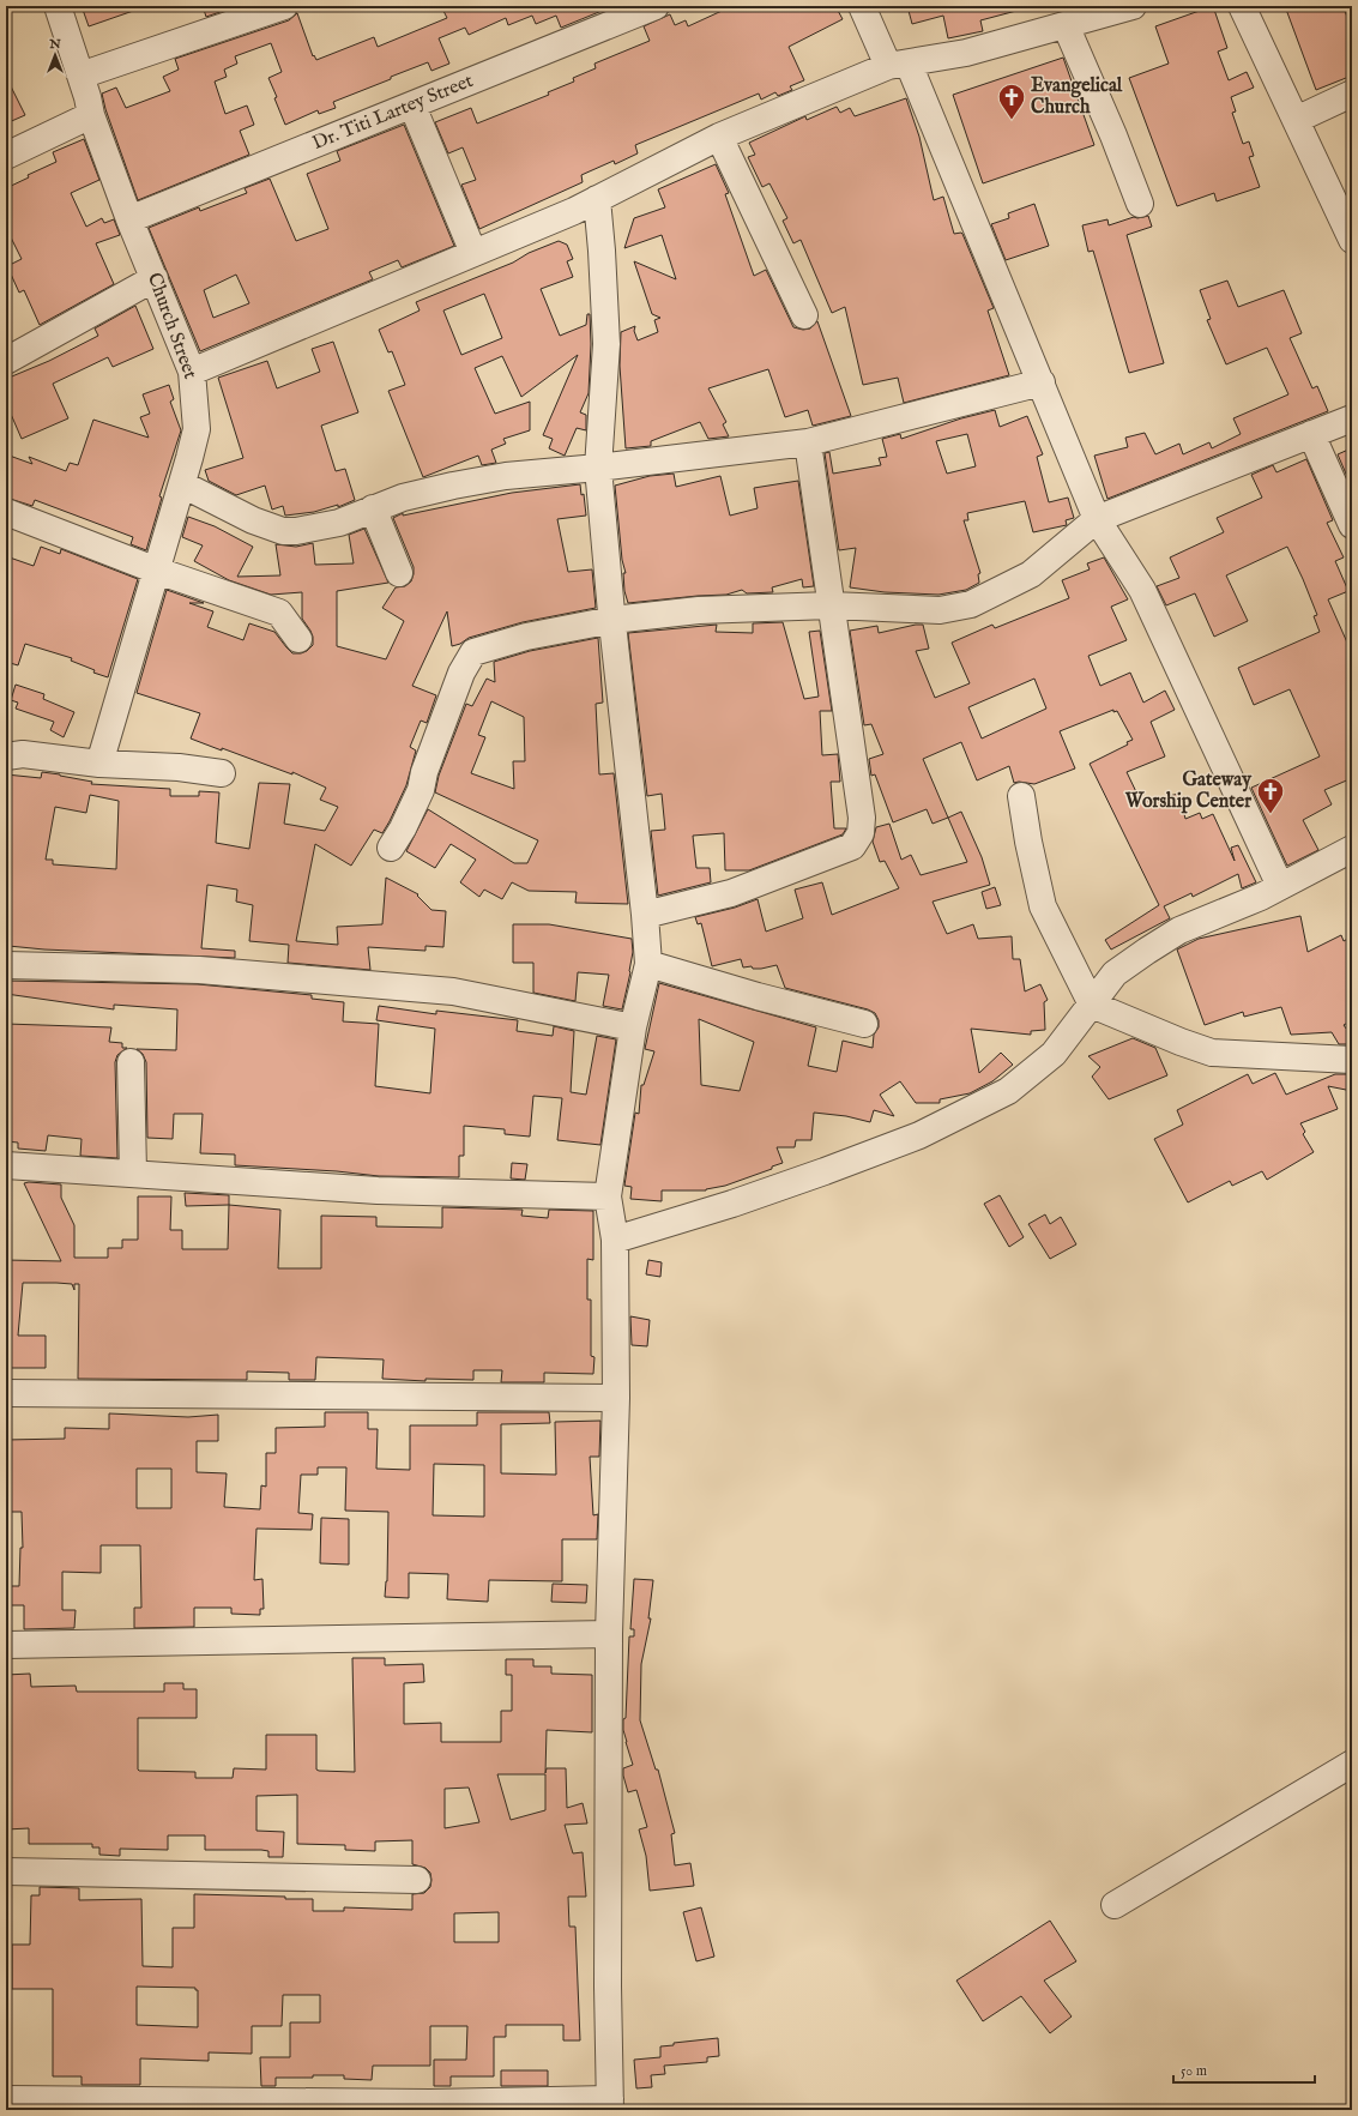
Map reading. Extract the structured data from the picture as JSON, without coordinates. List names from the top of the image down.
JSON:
{
  "streets": {
    "street": ["Dr. Titi Lartey Street", "Church Street"]
  },
  "crossings": [
    ["Dr. Titi Lartey Street", "Church Street"]
  ],
  "places": {
    "church": ["Evangelical Church", "Gateway Worship Center"]
  },
  "scale_bar": "50 m",
  "north": "top"
}
